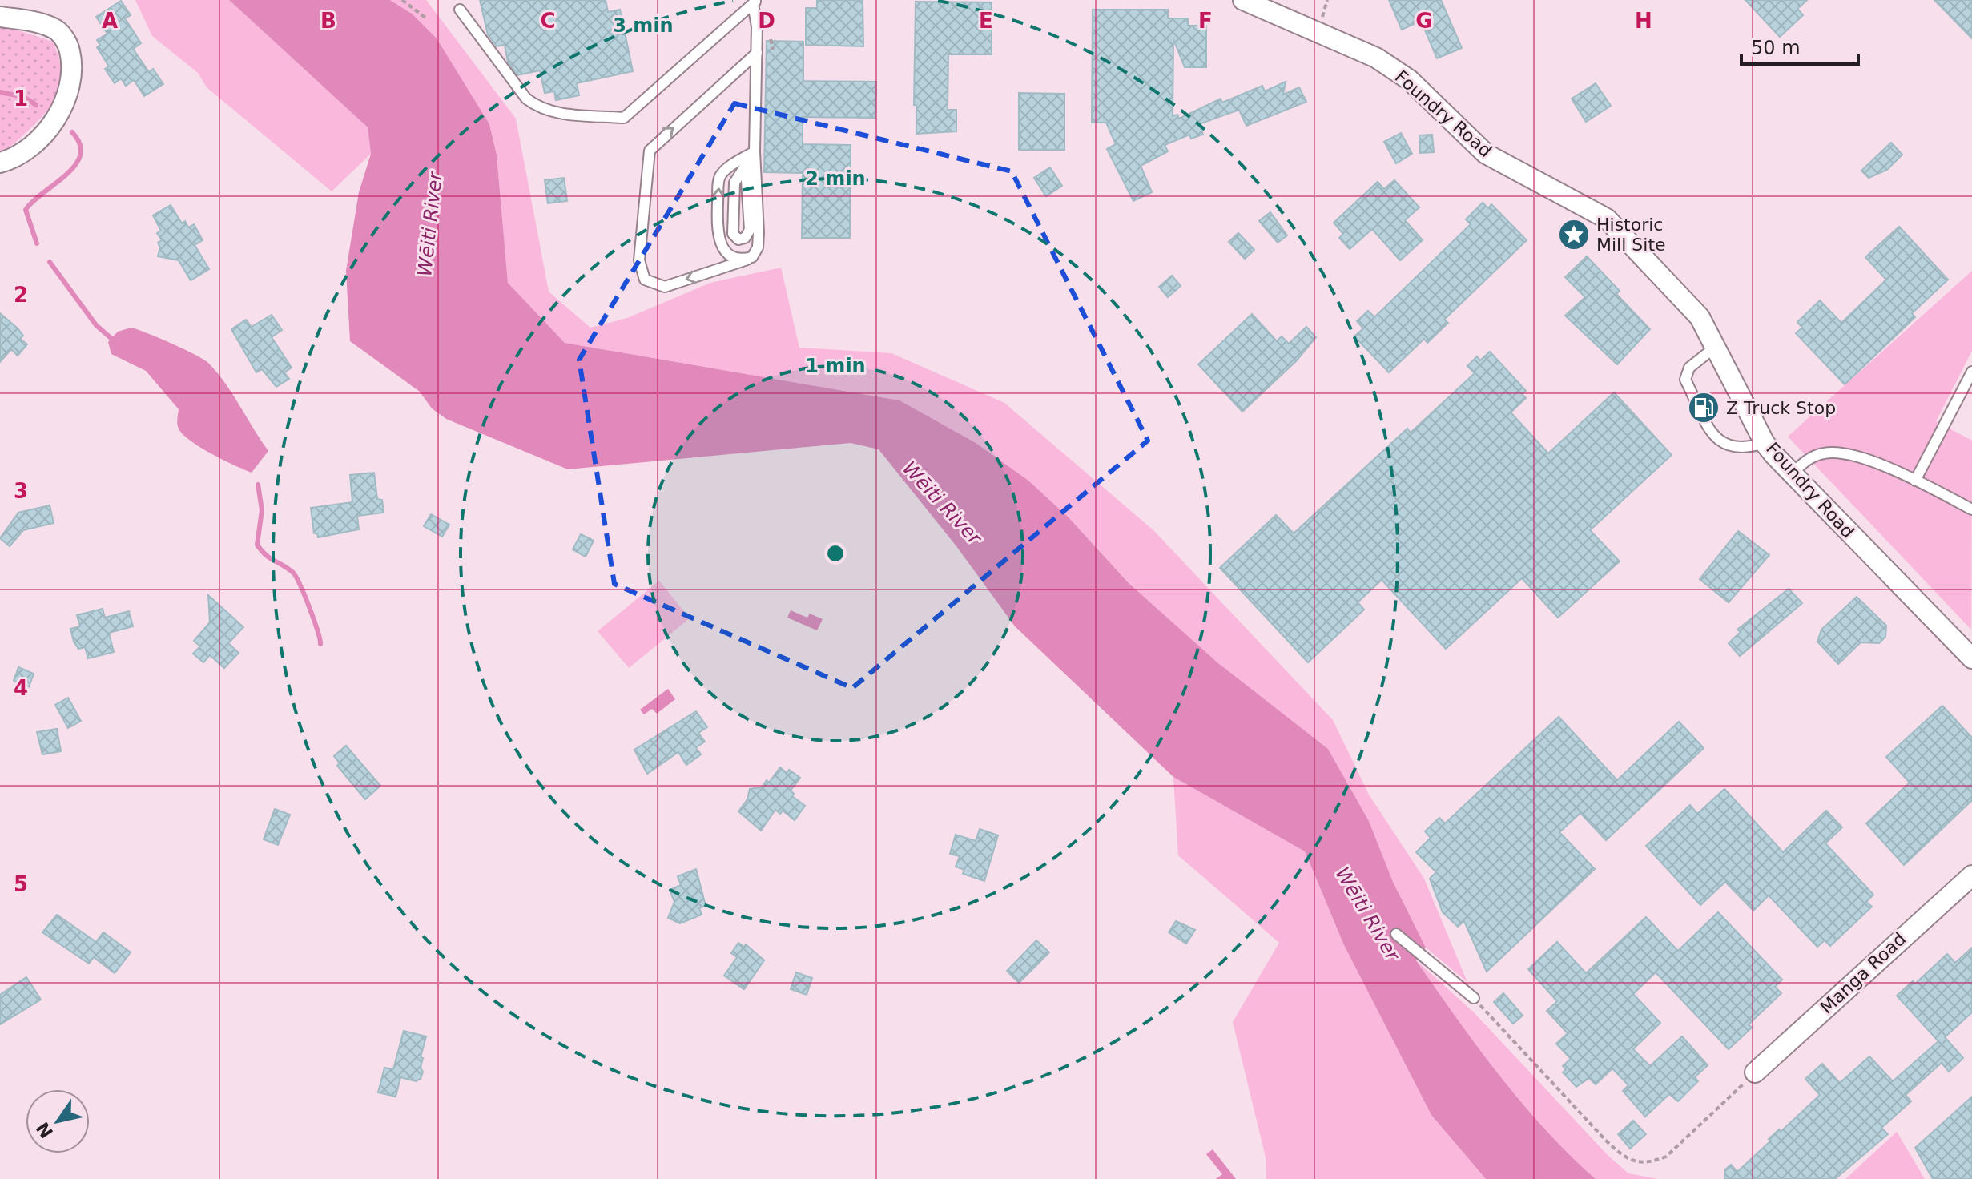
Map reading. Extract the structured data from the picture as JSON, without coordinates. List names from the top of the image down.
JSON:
{
  "streets": {
    "street": ["Foundry Road", "Manga Road"]
  },
  "water": ["Wēiti River"],
  "places": {
    "place": ["Historic Mill Site"],
    "fuel station": ["Z Truck Stop"]
  },
  "scale_bar": "50 m",
  "north": "bottom left",
  "grid": {
    "columns": [
      "A",
      "B",
      "C",
      "D",
      "E",
      "F",
      "G",
      "H"
    ],
    "rows": [
      "1",
      "2",
      "3",
      "4",
      "5"
    ]
  },
  "rings": ["3 min", "2 min", "1 min"]
}
